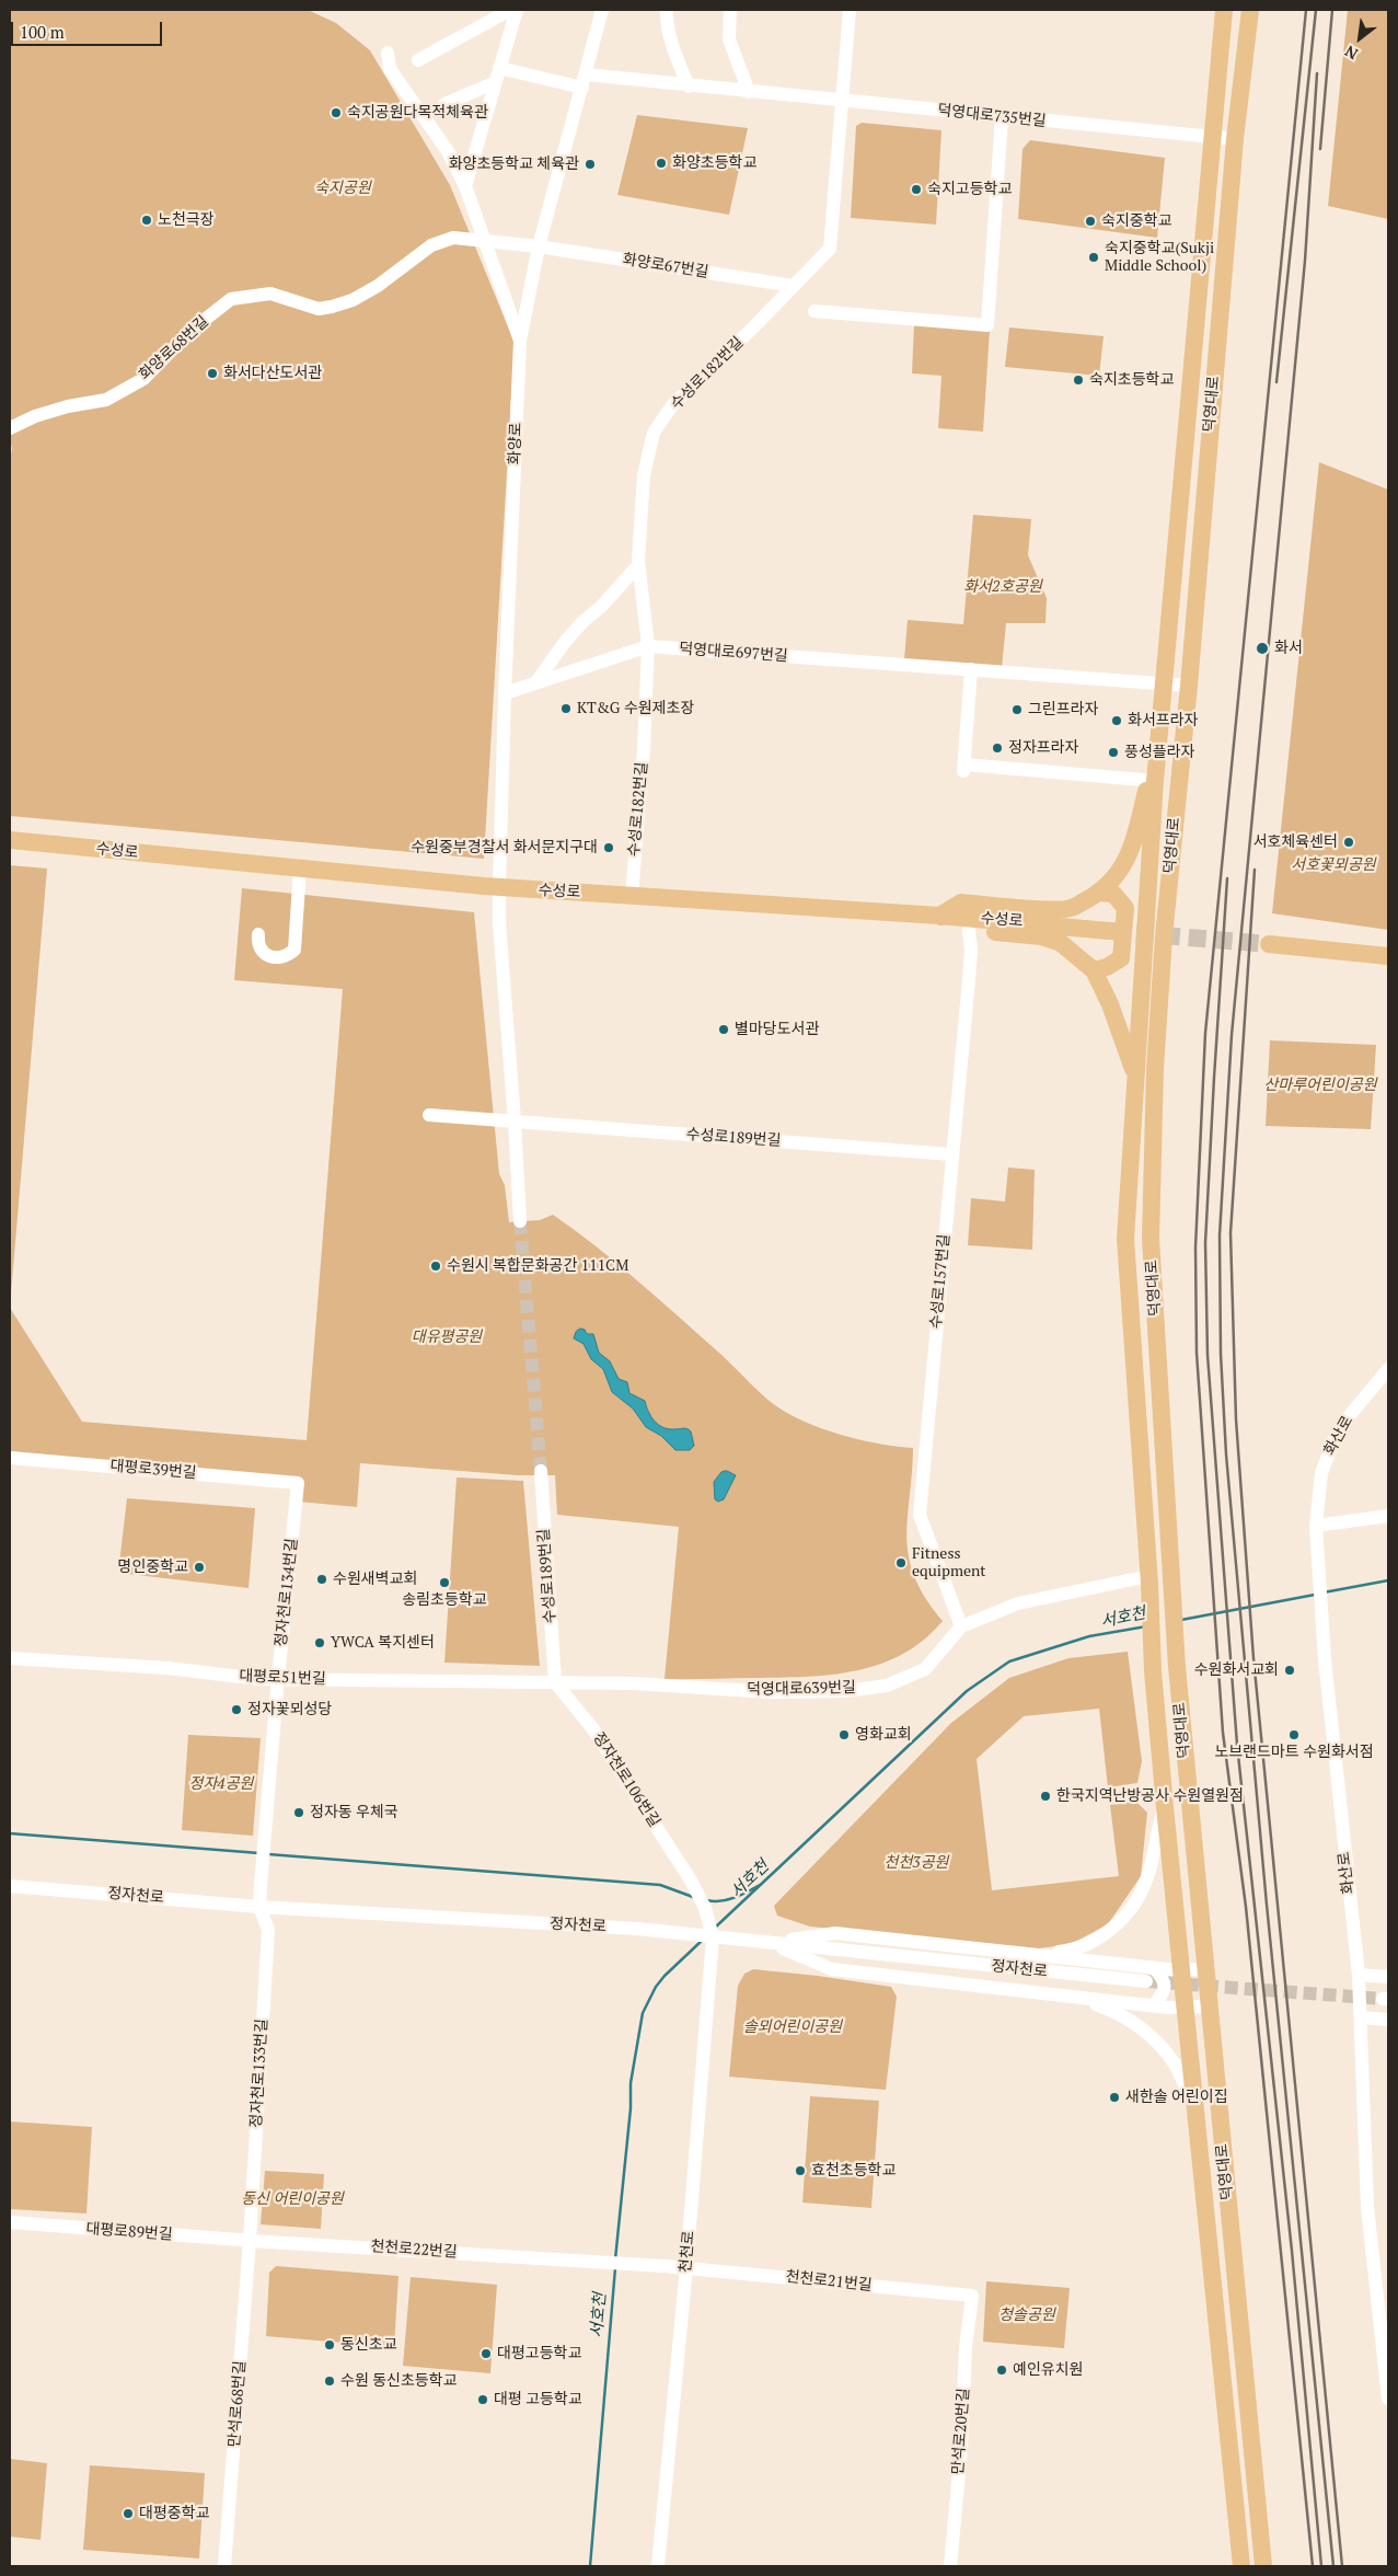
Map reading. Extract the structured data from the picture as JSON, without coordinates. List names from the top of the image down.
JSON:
{
  "streets": {
    "main road": ["덕영대로", "수성로"],
    "street": [
      "덕영대로735번길",
      "화양로67번길",
      "화양로68번길",
      "수성로182번길",
      "화양로",
      "덕영대로697번길",
      "수성로189번길",
      "수성로157번길",
      "화산로",
      "대평로39번길",
      "정자천로134번길",
      "대평로51번길",
      "덕영대로639번길",
      "정자천로106번길",
      "정자천로",
      "정자천로133번길",
      "대평로89번길",
      "천천로22번길",
      "천천로",
      "천천로21번길",
      "만석로68번길",
      "만석로20번길"
    ]
  },
  "crossings": [
    ["덕영대로735번길", "수성로182번길"],
    ["덕영대로735번길", "덕영대로"],
    ["덕영대로735번길", "화양로"],
    ["화양로67번길", "화양로68번길"],
    ["화양로67번길", "수성로182번길"],
    ["화양로67번길", "화양로"],
    ["화양로68번길", "화양로"],
    ["수성로182번길", "덕영대로697번길"],
    ["수성로182번길", "수성로"],
    ["덕영대로", "덕영대로697번길"],
    ["덕영대로", "덕영대로639번길"],
    ["화양로", "덕영대로697번길"],
    ["화양로", "수성로"],
    ["수성로189번길", "수성로157번길"],
    ["수성로189번길", "대평로51번길"],
    ["수성로189번길", "덕영대로639번길"],
    ["수성로189번길", "정자천로106번길"],
    ["수성로157번길", "덕영대로639번길"],
    ["대평로39번길", "정자천로134번길"],
    ["정자천로134번길", "대평로51번길"],
    ["정자천로134번길", "정자천로"],
    ["정자천로134번길", "정자천로133번길"],
    ["대평로51번길", "덕영대로639번길"],
    ["대평로51번길", "정자천로106번길"],
    ["덕영대로639번길", "정자천로106번길"],
    ["정자천로106번길", "정자천로"],
    ["정자천로106번길", "천천로"],
    ["정자천로", "정자천로133번길"],
    ["정자천로", "천천로"],
    ["정자천로133번길", "대평로89번길"],
    ["정자천로133번길", "천천로22번길"],
    ["정자천로133번길", "만석로68번길"],
    ["대평로89번길", "천천로22번길"],
    ["대평로89번길", "만석로68번길"],
    ["천천로22번길", "천천로"],
    ["천천로22번길", "천천로21번길"],
    ["천천로22번길", "만석로68번길"],
    ["천천로", "천천로21번길"],
    ["천천로21번길", "만석로20번길"]
  ],
  "water": ["서호천"],
  "parks": [
    "숙지공원",
    "화서2호공원",
    "서호꽃뫼공원",
    "산마루어린이공원",
    "대유평공원",
    "정자4공원",
    "천천3공원",
    "솔뫼어린이공원",
    "동신 어린이공원",
    "청솔공원"
  ],
  "places": [
    "숙지공원다목적체육관",
    "화양초등학교",
    "화양초등학교 체육관",
    "숙지고등학교",
    "노천극장",
    "숙지중학교",
    "숙지중학교(Sukji Middle School)",
    "화서다산도서관",
    "숙지초등학교",
    "화서",
    "KT&G 수원제초장",
    "그린프라자",
    "화서프라자",
    "정자프라자",
    "풍성플라자",
    "서호체육센터",
    "수원중부경찰서 화서문지구대",
    "별마당도서관",
    "수원시 복합문화공간 111CM",
    "Fitness equipment",
    "명인중학교",
    "수원새벽교회",
    "송림초등학교",
    "YWCA 복지센터",
    "수원화서교회",
    "정자꽃뫼성당",
    "영화교회",
    "노브랜드마트 수원화서점",
    "한국지역난방공사 수원열원점",
    "정자동 우체국",
    "새한솔 어린이집",
    "효천초등학교",
    "동신초교",
    "대평고등학교",
    "예인유치원",
    "수원 동신초등학교",
    "대평 고등학교",
    "대평중학교"
  ],
  "scale_bar": "100 m",
  "north": "bottom left"
}
